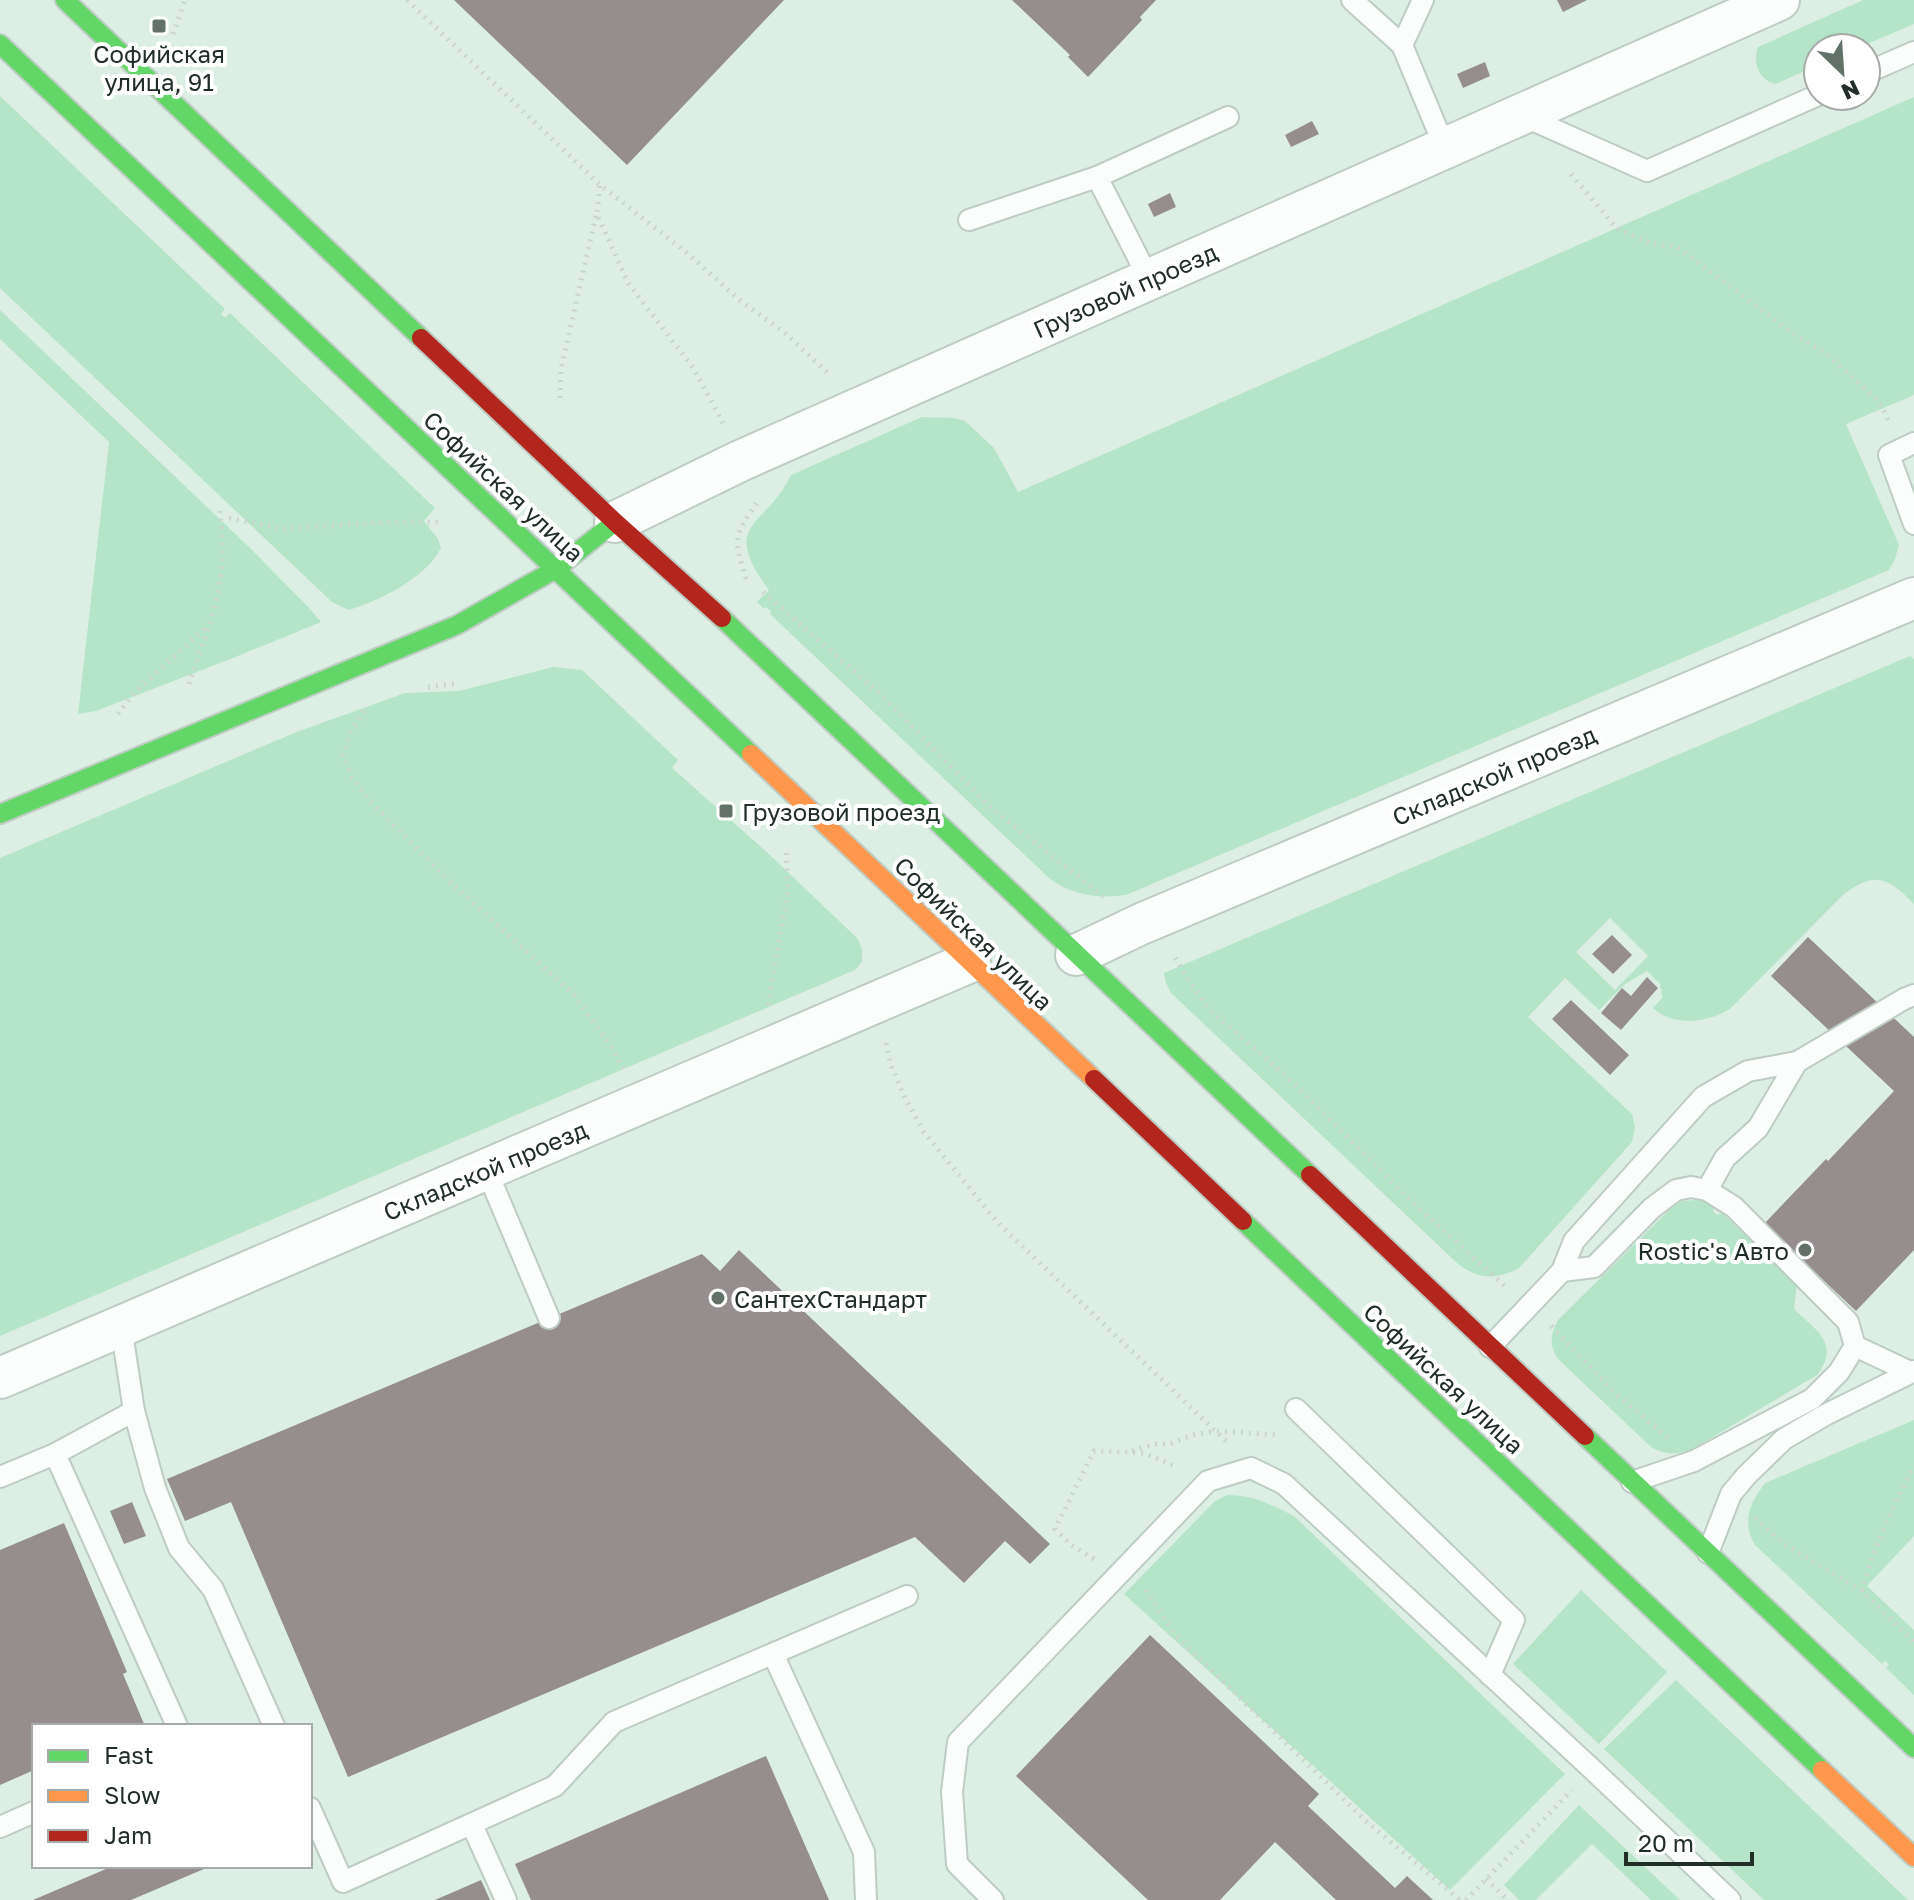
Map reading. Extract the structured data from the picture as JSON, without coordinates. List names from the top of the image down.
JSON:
{
  "streets": {
    "main road": ["Грузовой проезд", "Софийская улица"],
    "street": ["Складской проезд"]
  },
  "crossings": [
    ["Грузовой проезд", "Софийская улица"],
    ["Софийская улица", "Складской проезд"]
  ],
  "places": {
    "transit": ["Софийская улица, 91", "Грузовой проезд"],
    "other": ["Rostic's Авто", "СантехСтандарт"]
  },
  "legend": ["Fast", "Slow", "Jam"],
  "scale_bar": "20 m",
  "north": "bottom right"
}
